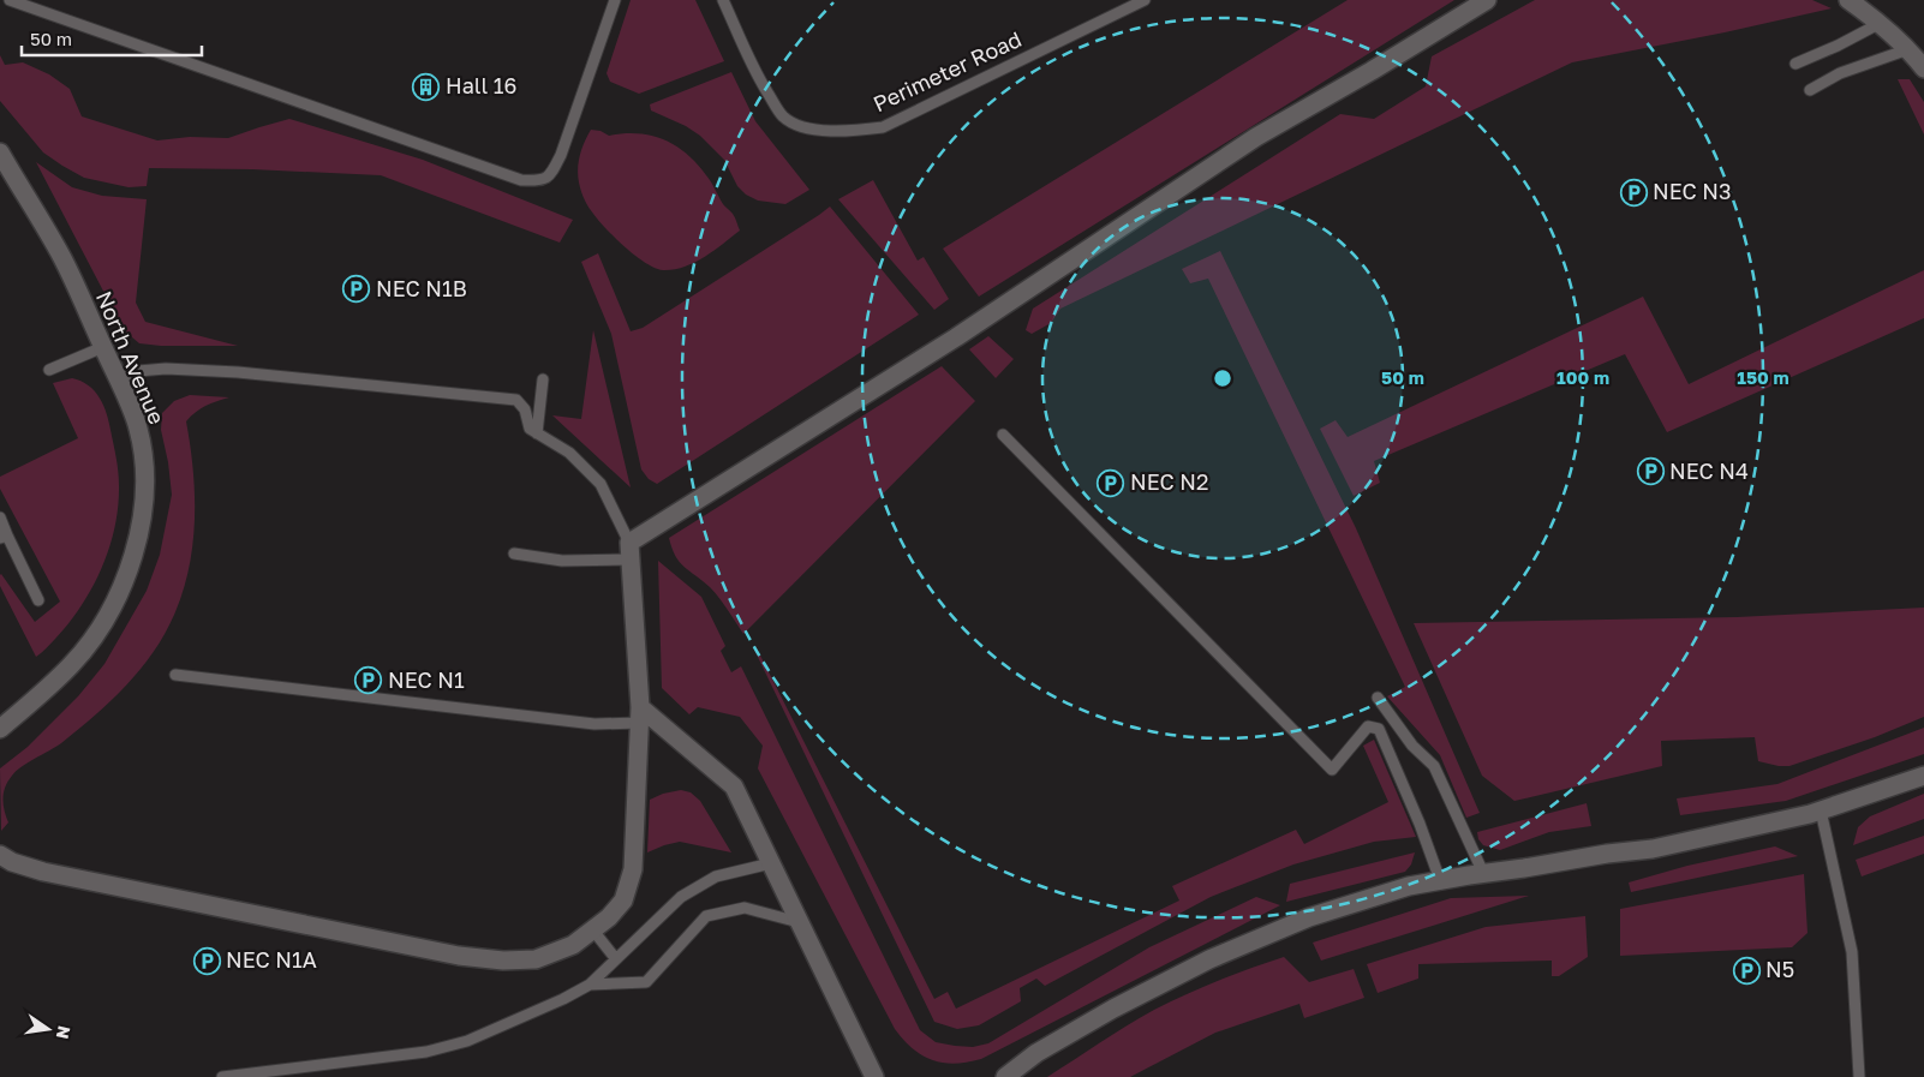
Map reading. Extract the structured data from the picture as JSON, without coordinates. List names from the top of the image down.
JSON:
{
  "streets": {
    "street": ["North Avenue"],
    "lane": ["Perimeter Road"]
  },
  "places": {
    "building": ["Hall 16"],
    "parking": [
      "NEC N3",
      "NEC N1B",
      "NEC N4",
      "NEC N2",
      "NEC N1",
      "NEC N1A",
      "N5"
    ]
  },
  "scale_bar": "50 m",
  "north": "right",
  "rings": ["50 m", "100 m", "150 m"]
}
